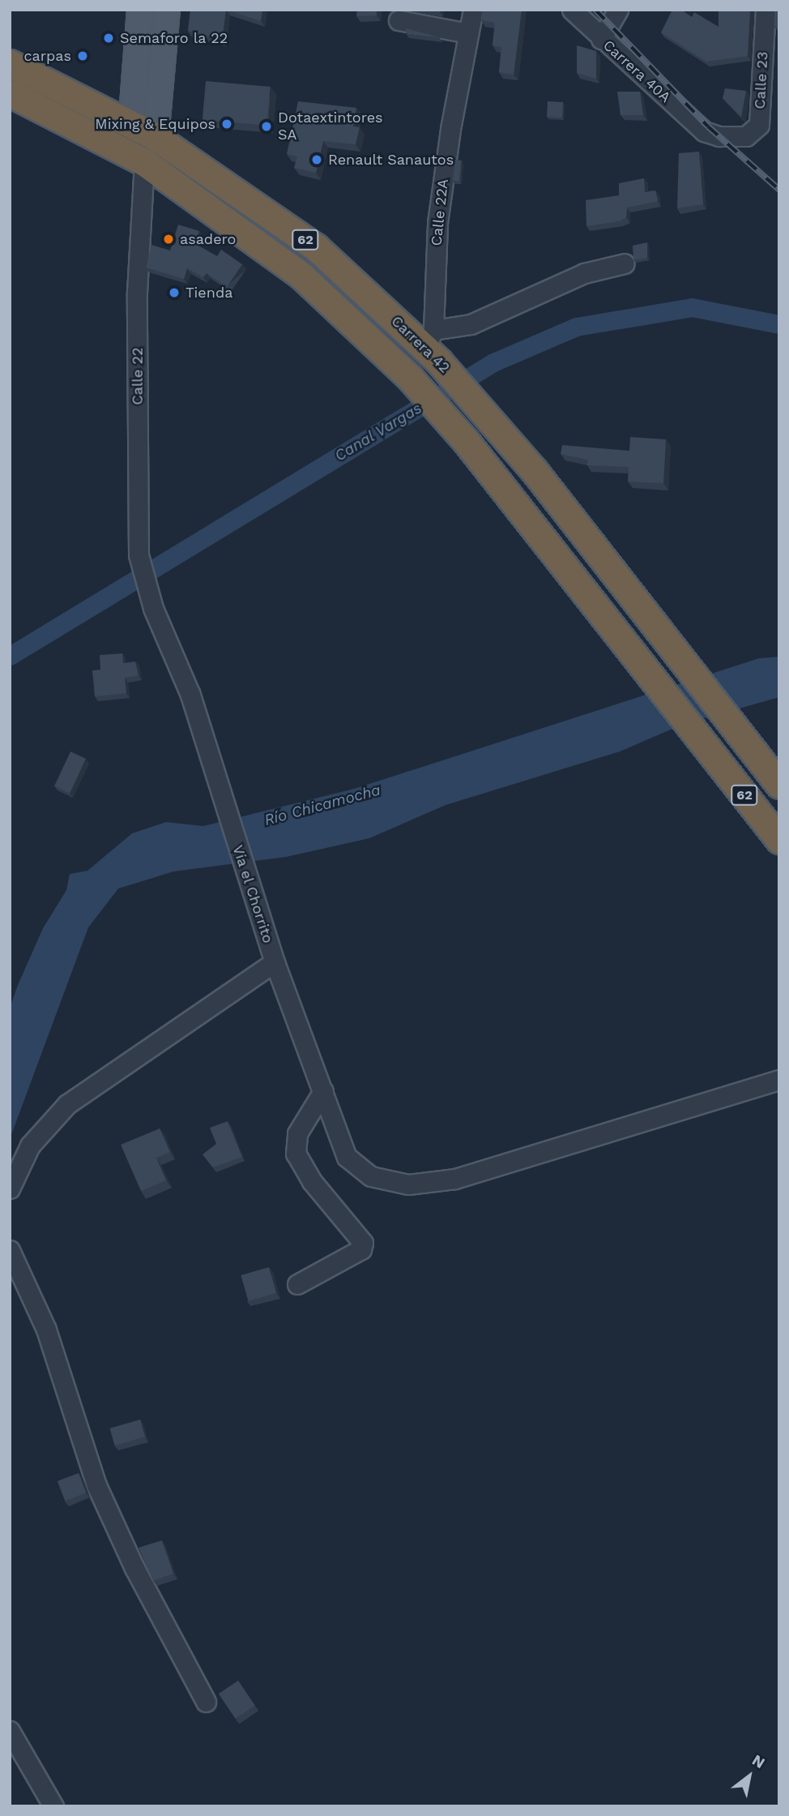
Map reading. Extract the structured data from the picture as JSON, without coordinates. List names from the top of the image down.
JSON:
{
  "streets": {
    "highway": ["62", "Carrera 42"],
    "street": [
      "Carrera 40A",
      "Calle 23",
      "Calle 22A",
      "Calle 22",
      "Vía el Chorrito"
    ]
  },
  "crossings": [
    ["Carrera 40A", "Calle 23"],
    ["Calle 22A", "Carrera 42"],
    ["62", "Calle 22"],
    ["Calle 22", "Vía el Chorrito"]
  ],
  "water": ["Canal Vargas", "Río Chicamocha"],
  "places": [
    "Semaforo la 22",
    "carpas",
    "Mixing & Equipos",
    "Dotaextintores SA",
    "Renault Sanautos",
    "asadero",
    "Tienda"
  ],
  "north": "top right"
}
